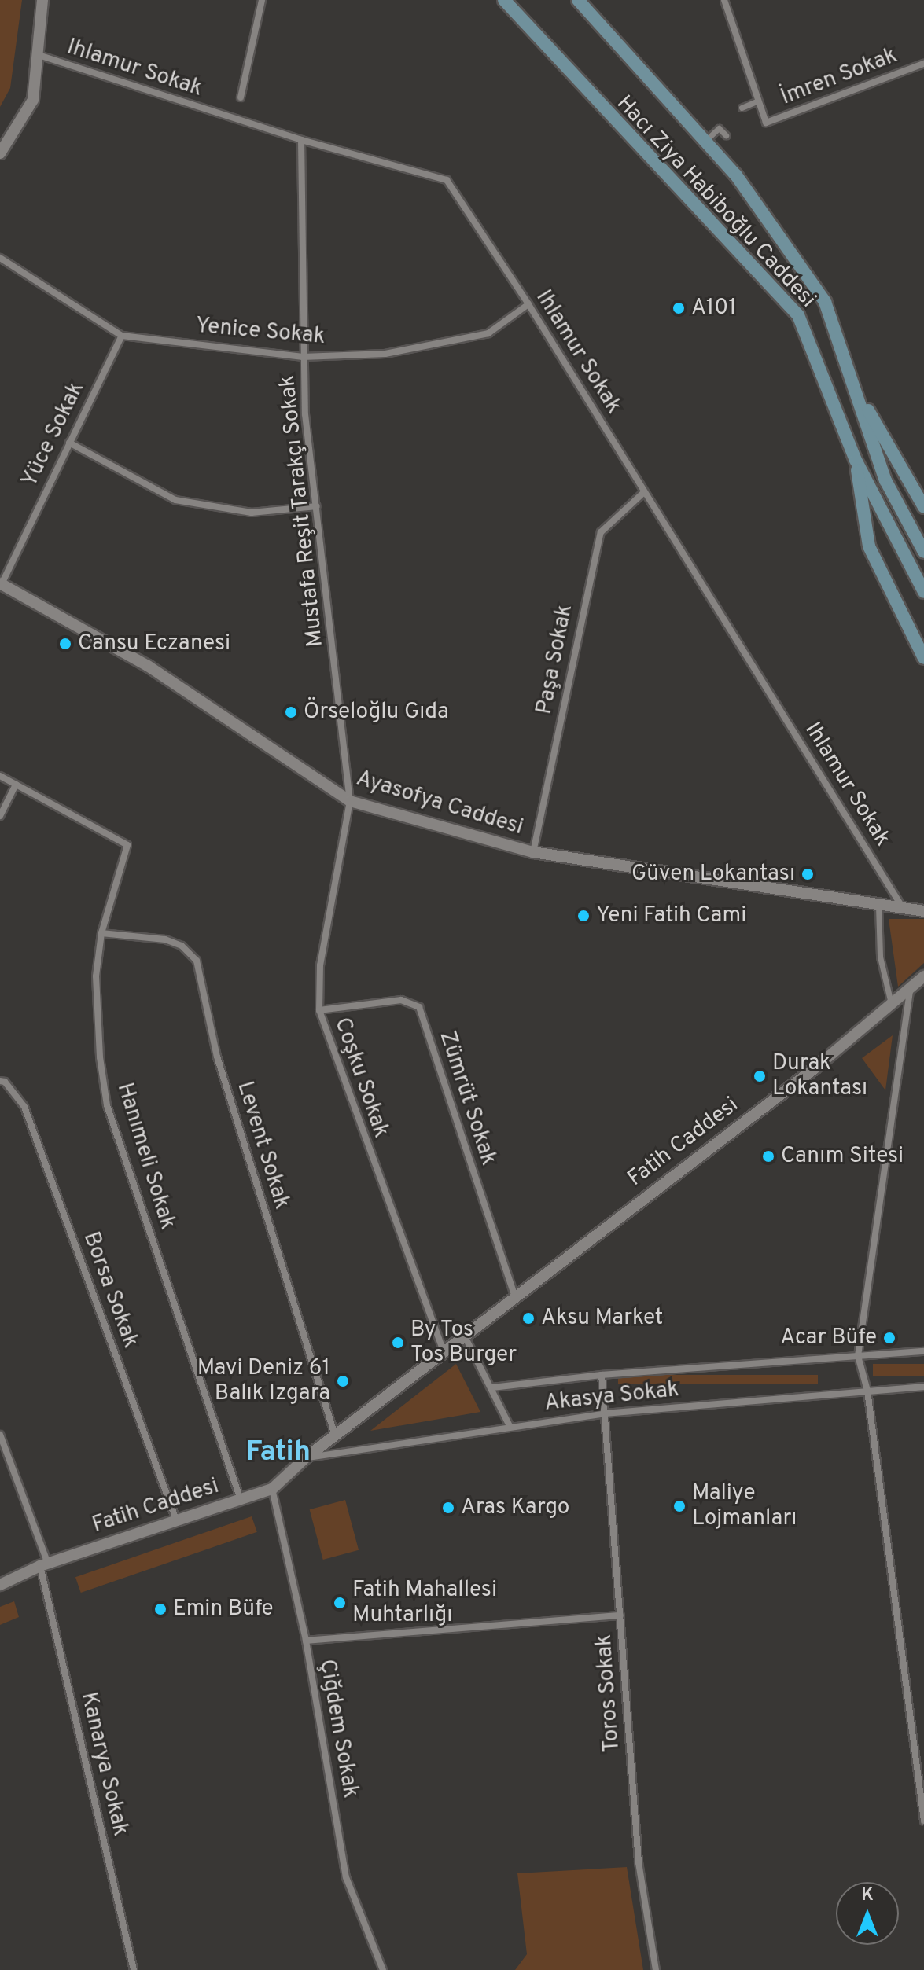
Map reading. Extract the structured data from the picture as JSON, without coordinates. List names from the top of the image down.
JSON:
{
  "streets": {
    "main road": ["Hacı Ziya Habiboğlu Caddesi"],
    "street": [
      "Ihlamur Sokak",
      "İmren Sokak",
      "Yenice Sokak",
      "Yüce Sokak",
      "Mustafa Reşit Tarakçı Sokak",
      "Paşa Sokak",
      "Ayasofya Caddesi",
      "Coşku Sokak",
      "Zümrüt Sokak",
      "Fatih Caddesi",
      "Levent Sokak",
      "Hanımeli Sokak",
      "Borsa Sokak",
      "Akasya Sokak",
      "Toros Sokak",
      "Çiğdem Sokak",
      "Kanarya Sokak"
    ]
  },
  "crossings": [
    ["Ihlamur Sokak", "Yenice Sokak"],
    ["Ihlamur Sokak", "Mustafa Reşit Tarakçı Sokak"],
    ["Ihlamur Sokak", "Paşa Sokak"],
    ["Ihlamur Sokak", "Ayasofya Caddesi"],
    ["Yenice Sokak", "Yüce Sokak"],
    ["Yenice Sokak", "Mustafa Reşit Tarakçı Sokak"],
    ["Yüce Sokak", "Ayasofya Caddesi"],
    ["Mustafa Reşit Tarakçı Sokak", "Ayasofya Caddesi"],
    ["Mustafa Reşit Tarakçı Sokak", "Coşku Sokak"],
    ["Paşa Sokak", "Ayasofya Caddesi"],
    ["Ayasofya Caddesi", "Coşku Sokak"],
    ["Coşku Sokak", "Zümrüt Sokak"],
    ["Coşku Sokak", "Fatih Caddesi"],
    ["Zümrüt Sokak", "Fatih Caddesi"],
    ["Fatih Caddesi", "Levent Sokak"],
    ["Fatih Caddesi", "Hanımeli Sokak"],
    ["Fatih Caddesi", "Borsa Sokak"],
    ["Fatih Caddesi", "Akasya Sokak"],
    ["Fatih Caddesi", "Çiğdem Sokak"],
    ["Fatih Caddesi", "Kanarya Sokak"],
    ["Levent Sokak", "Hanımeli Sokak"],
    ["Akasya Sokak", "Toros Sokak"]
  ],
  "districts": ["Fatih"],
  "places": [
    "A101",
    "Cansu Eczanesi",
    "Örseloğlu Gıda",
    "Güven Lokantası",
    "Yeni Fatih Cami",
    "Durak Lokantası",
    "Canım Sitesi",
    "Aksu Market",
    "Acar Büfe",
    "By Tos Tos Burger",
    "Mavi Deniz 61 Balık Izgara",
    "Maliye Lojmanları",
    "Aras Kargo",
    "Fatih Mahallesi Muhtarlığı",
    "Emin Büfe"
  ],
  "north": "top"
}
